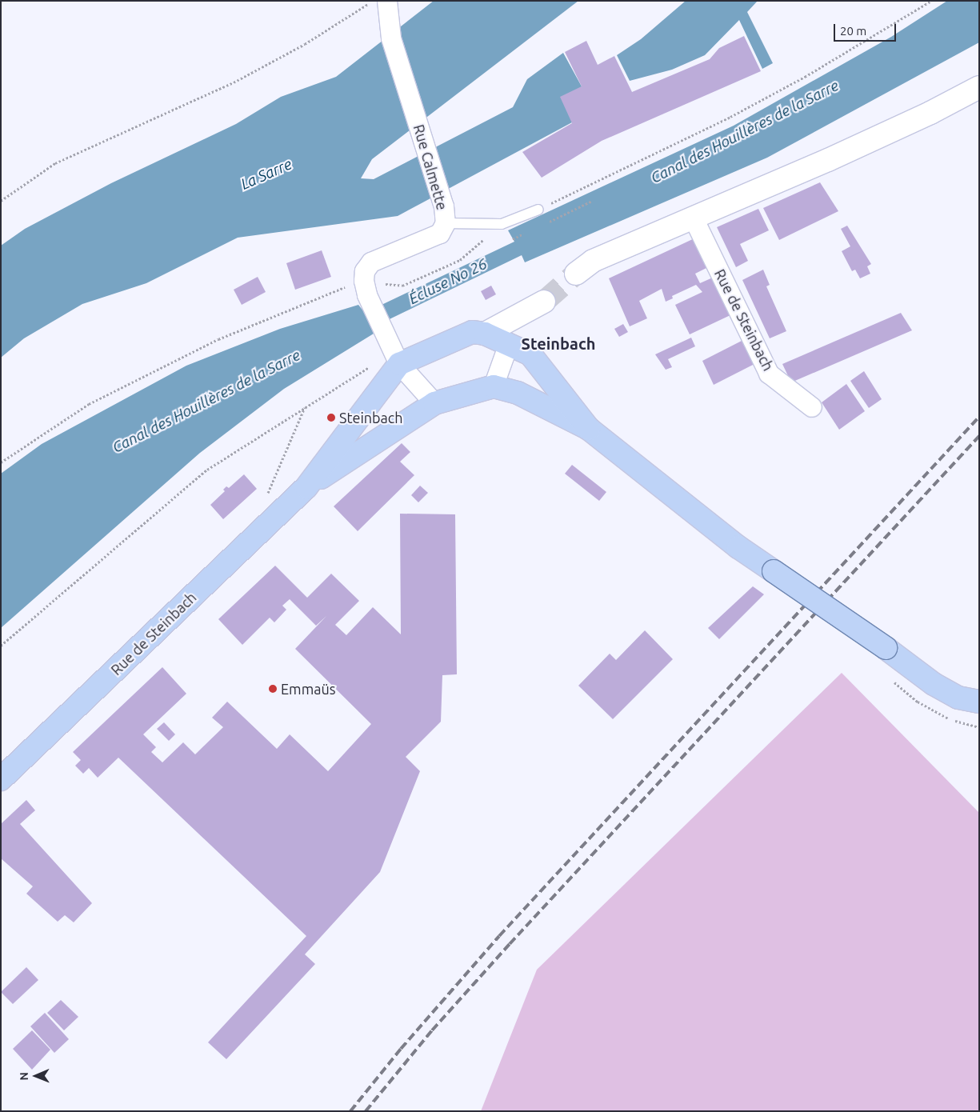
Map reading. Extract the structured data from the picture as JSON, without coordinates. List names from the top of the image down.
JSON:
{
  "streets": {
    "main road": ["Rue de Steinbach"],
    "street": ["Rue Calmette"]
  },
  "districts": ["Steinbach"],
  "water": ["Canal des Houillères de la Sarre", "La Sarre", "Écluse No 26"],
  "places": ["Steinbach", "Emmaüs"],
  "scale_bar": "20 m",
  "north": "left"
}
